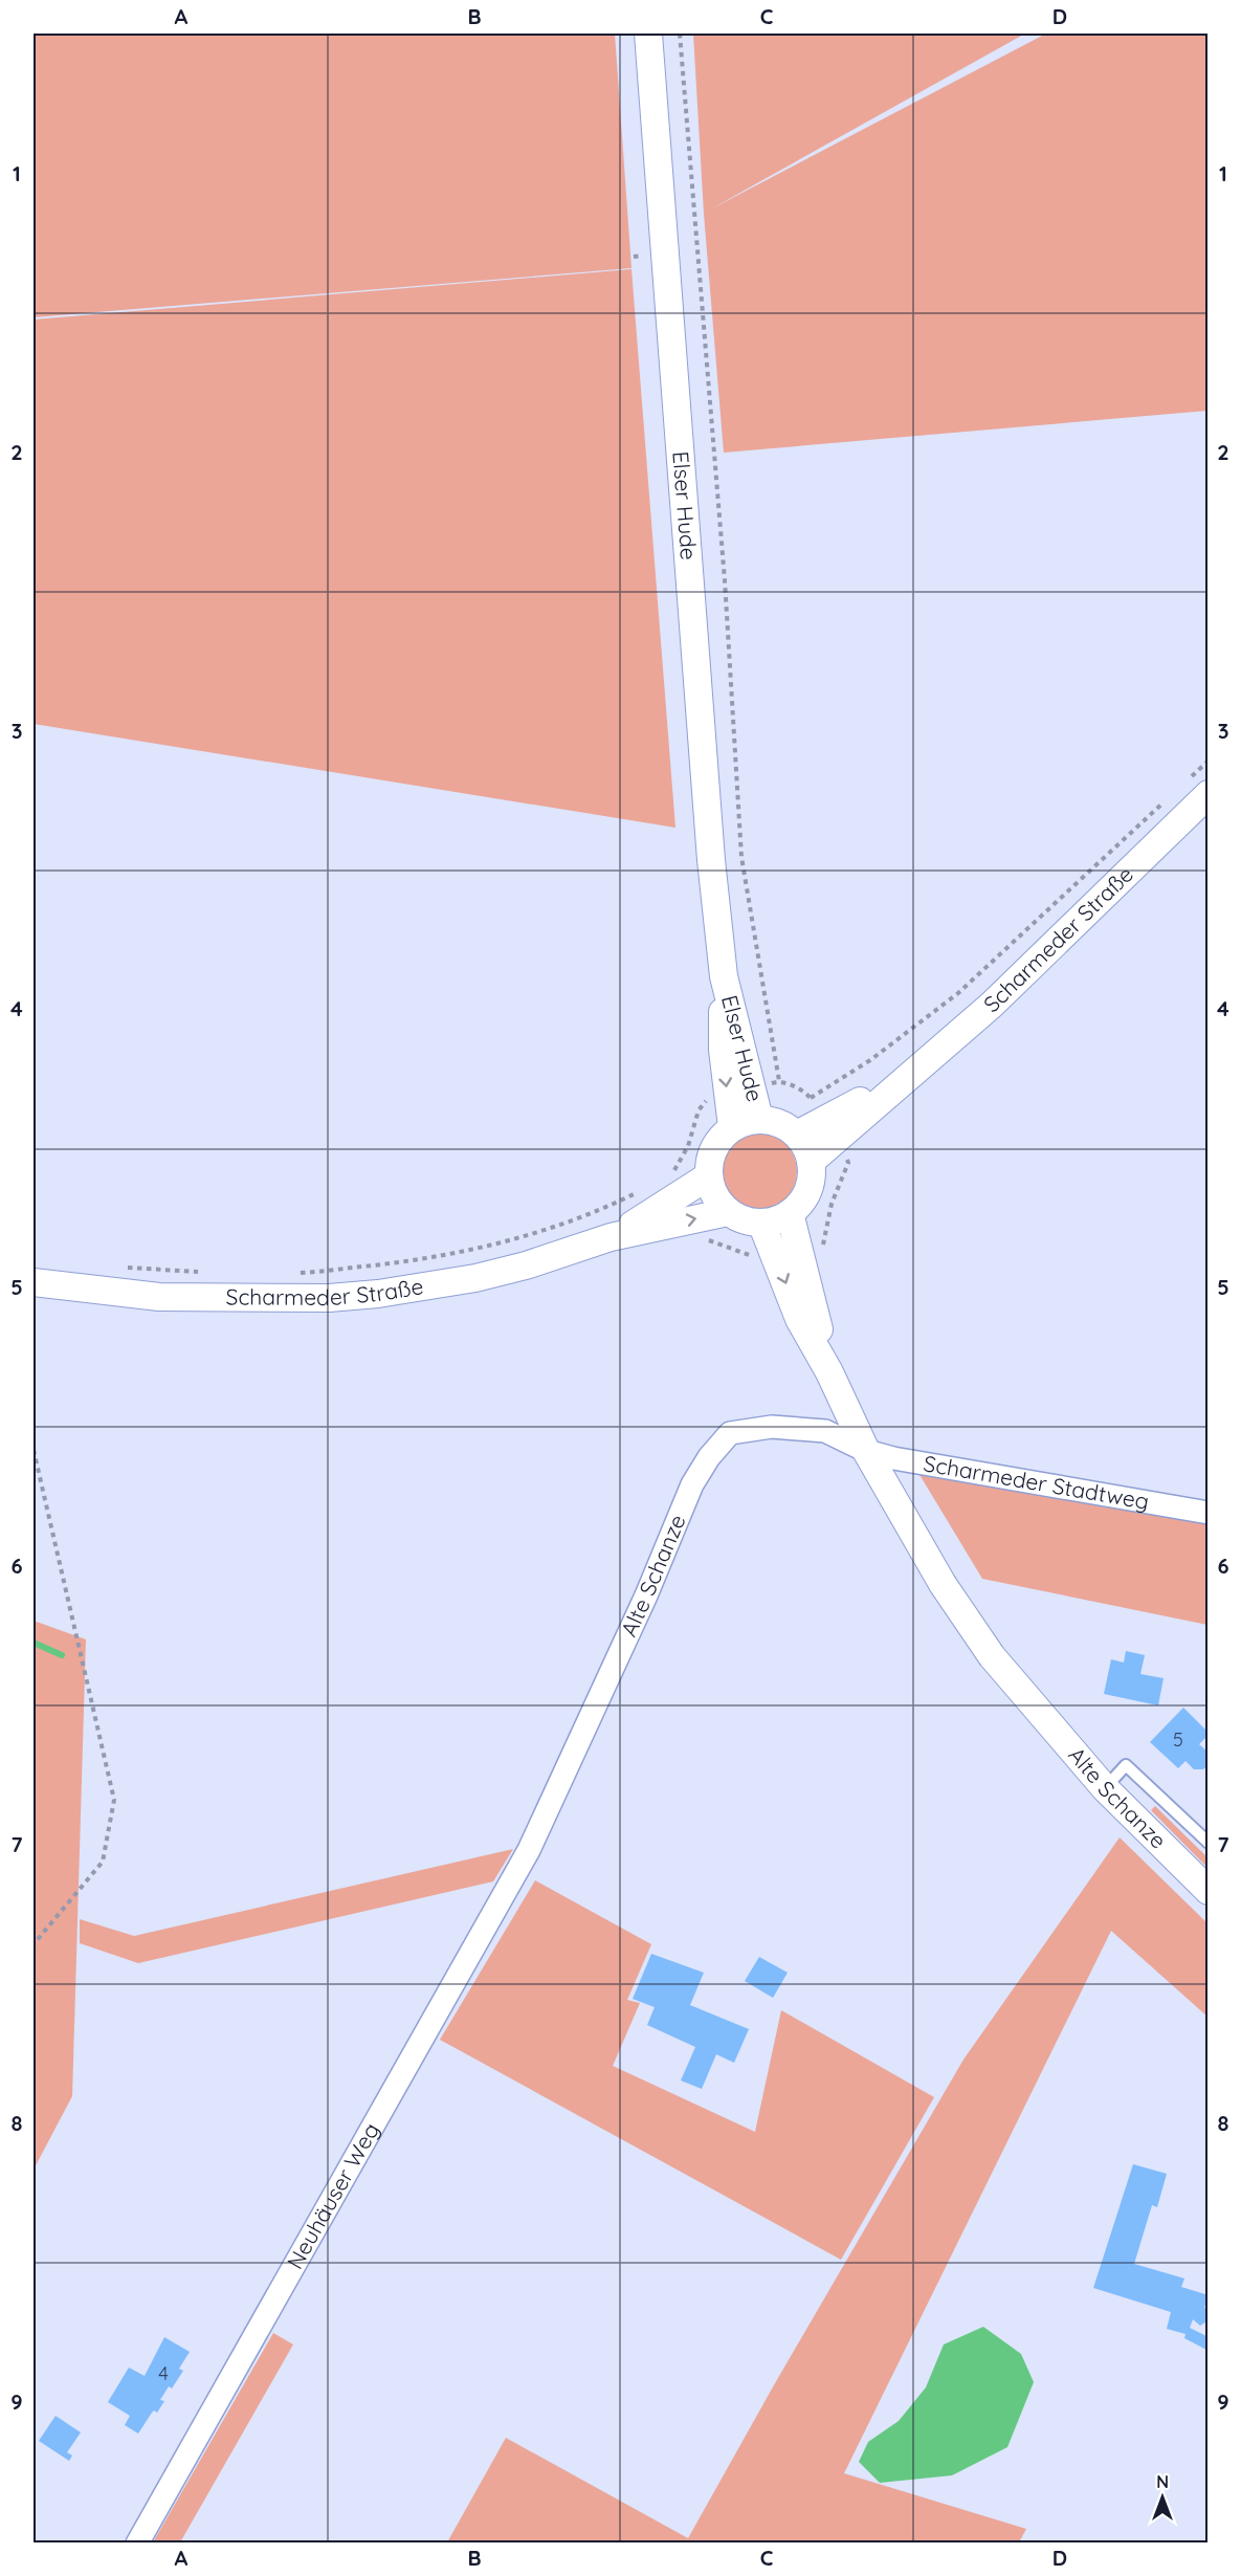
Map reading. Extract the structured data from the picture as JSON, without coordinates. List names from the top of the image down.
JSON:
{
  "streets": {
    "street": [
      "Elser Hude",
      "Scharmeder Straße",
      "Scharmeder Stadtweg",
      "Alte Schanze",
      "Neuhäuser Weg"
    ]
  },
  "crossings": [
    ["Elser Hude", "Scharmeder Straße"],
    ["Elser Hude", "Alte Schanze"],
    ["Scharmeder Straße", "Alte Schanze"],
    ["Scharmeder Stadtweg", "Alte Schanze"],
    ["Alte Schanze", "Neuhäuser Weg"]
  ],
  "house_numbers": ["5", "4"],
  "north": "top",
  "grid": {
    "columns": [
      "A",
      "B",
      "C",
      "D"
    ],
    "rows": [
      "1",
      "2",
      "3",
      "4",
      "5",
      "6",
      "7",
      "8",
      "9"
    ]
  }
}
